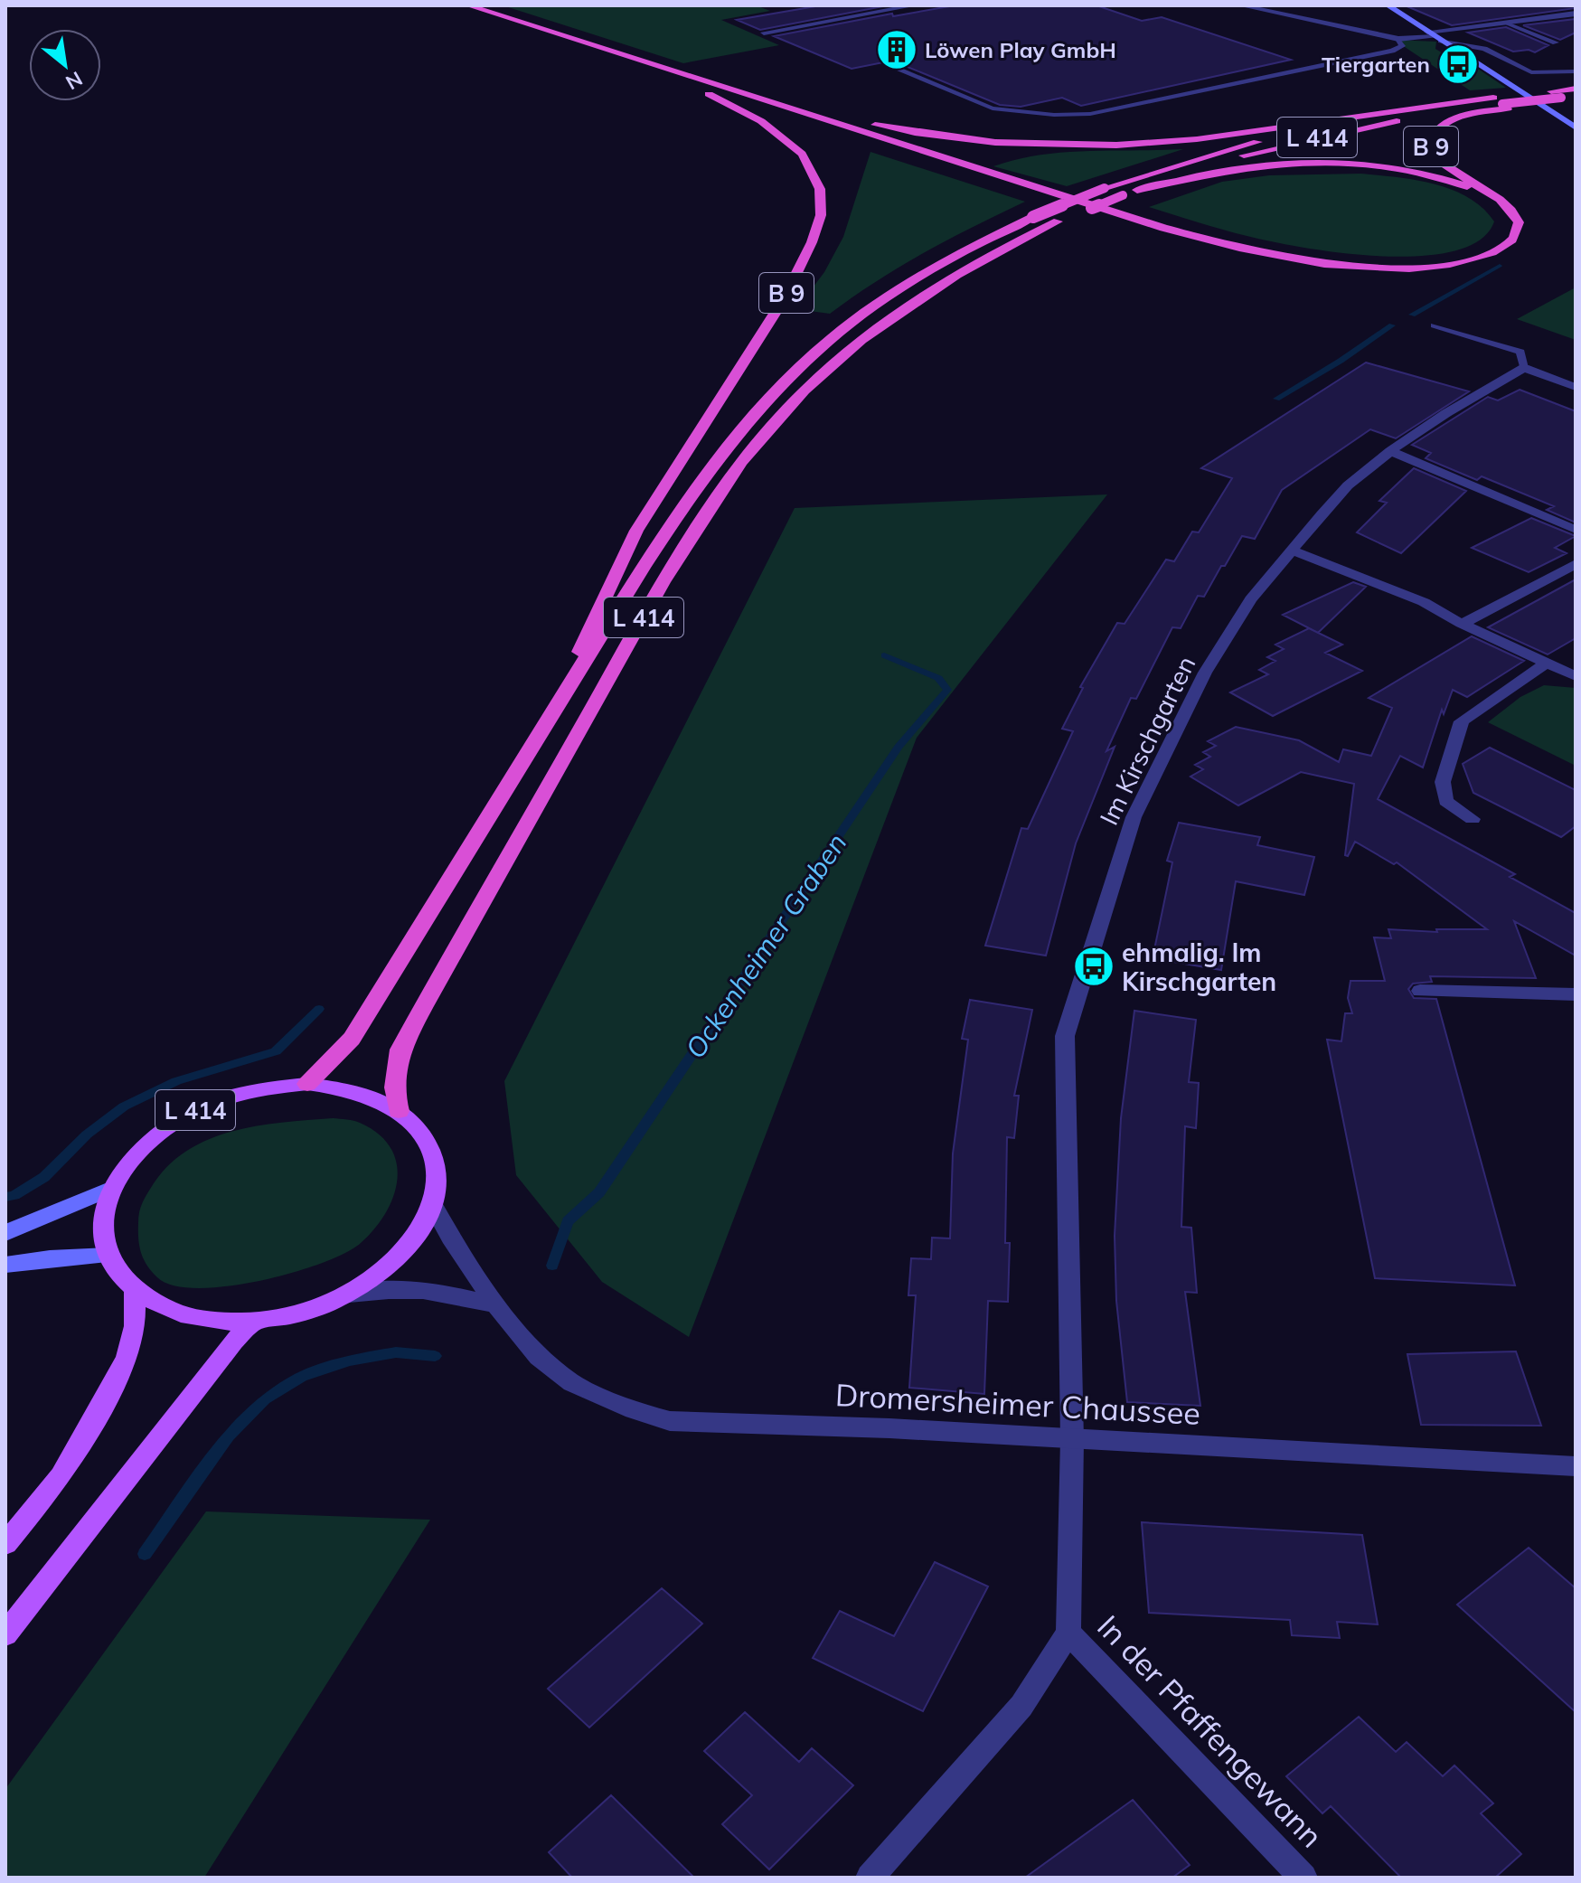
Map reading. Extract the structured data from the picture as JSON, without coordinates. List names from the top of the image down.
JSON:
{
  "streets": {
    "highway": ["L 414", "B 9"],
    "street": ["Im Kirschgarten", "Dromersheimer Chaussee", "In der Pfaffengewann"]
  },
  "crossings": [
    ["L 414", "B 9"],
    ["L 414", "Dromersheimer Chaussee"],
    ["Im Kirschgarten", "Dromersheimer Chaussee"],
    ["Im Kirschgarten", "In der Pfaffengewann"]
  ],
  "water": ["Ockenheimer Graben"],
  "places": {
    "building": ["Löwen Play GmbH"],
    "bus stop": ["Tiergarten", "ehmalig. Im Kirschgarten"]
  },
  "north": "bottom right"
}
